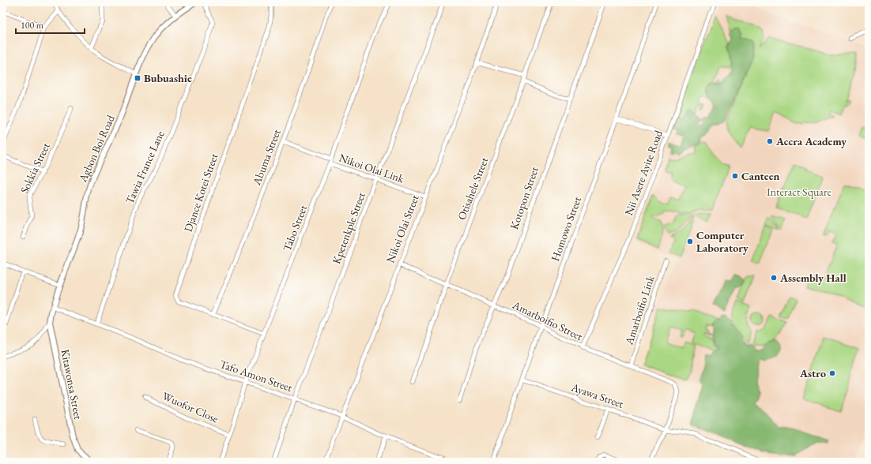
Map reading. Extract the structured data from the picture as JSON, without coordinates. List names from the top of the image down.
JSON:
{
  "streets": {
    "street": [
      "Agbon Boi Road",
      "Abuma Street",
      "Tawia France Lane",
      "Sokkia Street",
      "Nikoi Olai Link",
      "Nii Asere Ayite Road",
      "Otisahele Street",
      "Djance Kotei Street",
      "Kotopon Street",
      "Tabo Street",
      "Kpetenkple Street",
      "Nikoi Olai Street",
      "Homowo Street",
      "Amarboifio Link",
      "Amarboifio Street",
      "Tafo Amon Street",
      "Kitawonsa Street",
      "Ayawa Street",
      "Wuofor Close"
    ]
  },
  "crossings": [
    ["Agbon Boi Road", "Tafo Amon Street"],
    ["Agbon Boi Road", "Kitawonsa Street"],
    ["Abuma Street", "Nikoi Olai Link"],
    ["Abuma Street", "Djance Kotei Street"],
    ["Tawia France Lane", "Tafo Amon Street"],
    ["Nikoi Olai Link", "Tabo Street"],
    ["Nikoi Olai Link", "Kpetenkple Street"],
    ["Nikoi Olai Link", "Nikoi Olai Street"],
    ["Nii Asere Ayite Road", "Amarboifio Street"],
    ["Otisahele Street", "Amarboifio Street"],
    ["Djance Kotei Street", "Tabo Street"],
    ["Kotopon Street", "Amarboifio Street"],
    ["Tabo Street", "Tafo Amon Street"],
    ["Tabo Street", "Wuofor Close"],
    ["Kpetenkple Street", "Tafo Amon Street"],
    ["Nikoi Olai Street", "Amarboifio Street"],
    ["Nikoi Olai Street", "Tafo Amon Street"],
    ["Homowo Street", "Amarboifio Street"],
    ["Homowo Street", "Ayawa Street"],
    ["Amarboifio Link", "Amarboifio Street"],
    ["Amarboifio Street", "Ayawa Street"]
  ],
  "parks": ["Interact Square"],
  "places": {
    "transit": ["Bubuashie"],
    "other": [
      "Accra Academy",
      "Canteen",
      "Computer Laboratory",
      "Assembly Hall",
      "Astro"
    ]
  },
  "scale_bar": "100 m"
}
